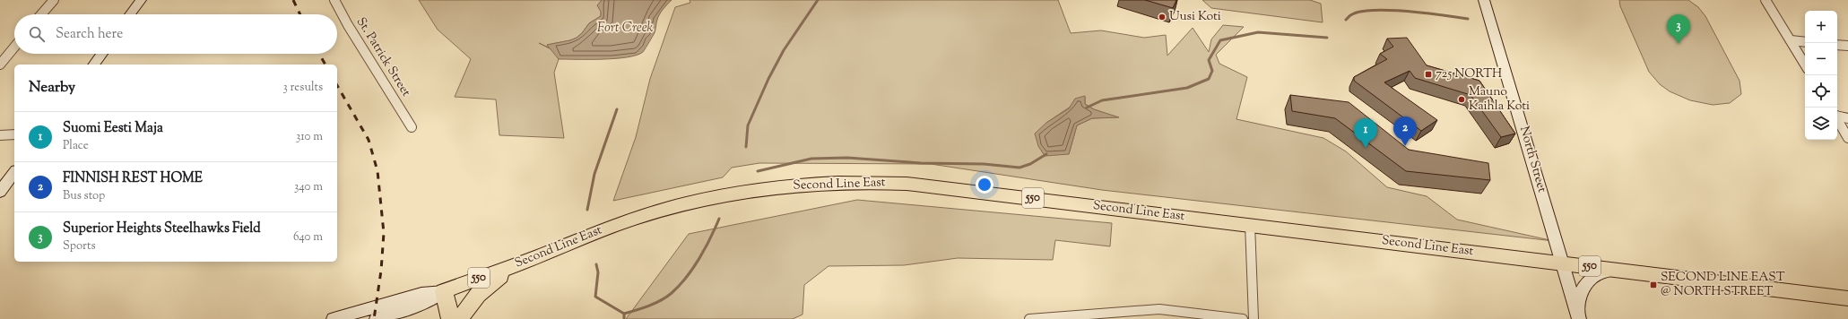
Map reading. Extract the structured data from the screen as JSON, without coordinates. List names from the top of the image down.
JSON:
{
  "streets": {
    "highway": ["Second Line East", "550"],
    "street": ["St. Patrick Street", "North Street"]
  },
  "crossings": [
    ["North Street", "Second Line East"]
  ],
  "water": ["Fort Creek"],
  "places": {
    "other": ["Uusi Koti", "Mauno Kaihla Koti"],
    "transit": ["725 NORTH", "SECOND LINE EAST @ NORTH STREET"]
  },
  "page": {
    "map_buttons": ["+", "−"],
    "pins": ["3", "2", "1"],
    "search": "Search here",
    "heading": ["Nearby", "3 results"],
    "list": [
      {
        "mark": "1",
        "name": "Suomi Eesti Maja",
        "note": "Place",
        "value": "310 m"
      },
      {
        "mark": "2",
        "name": "FINNISH REST HOME",
        "note": "Bus stop",
        "value": "340 m"
      },
      {
        "mark": "3",
        "name": "Superior Heights Steelhawks Field",
        "note": "Sports",
        "value": "640 m"
      }
    ]
  }
}
